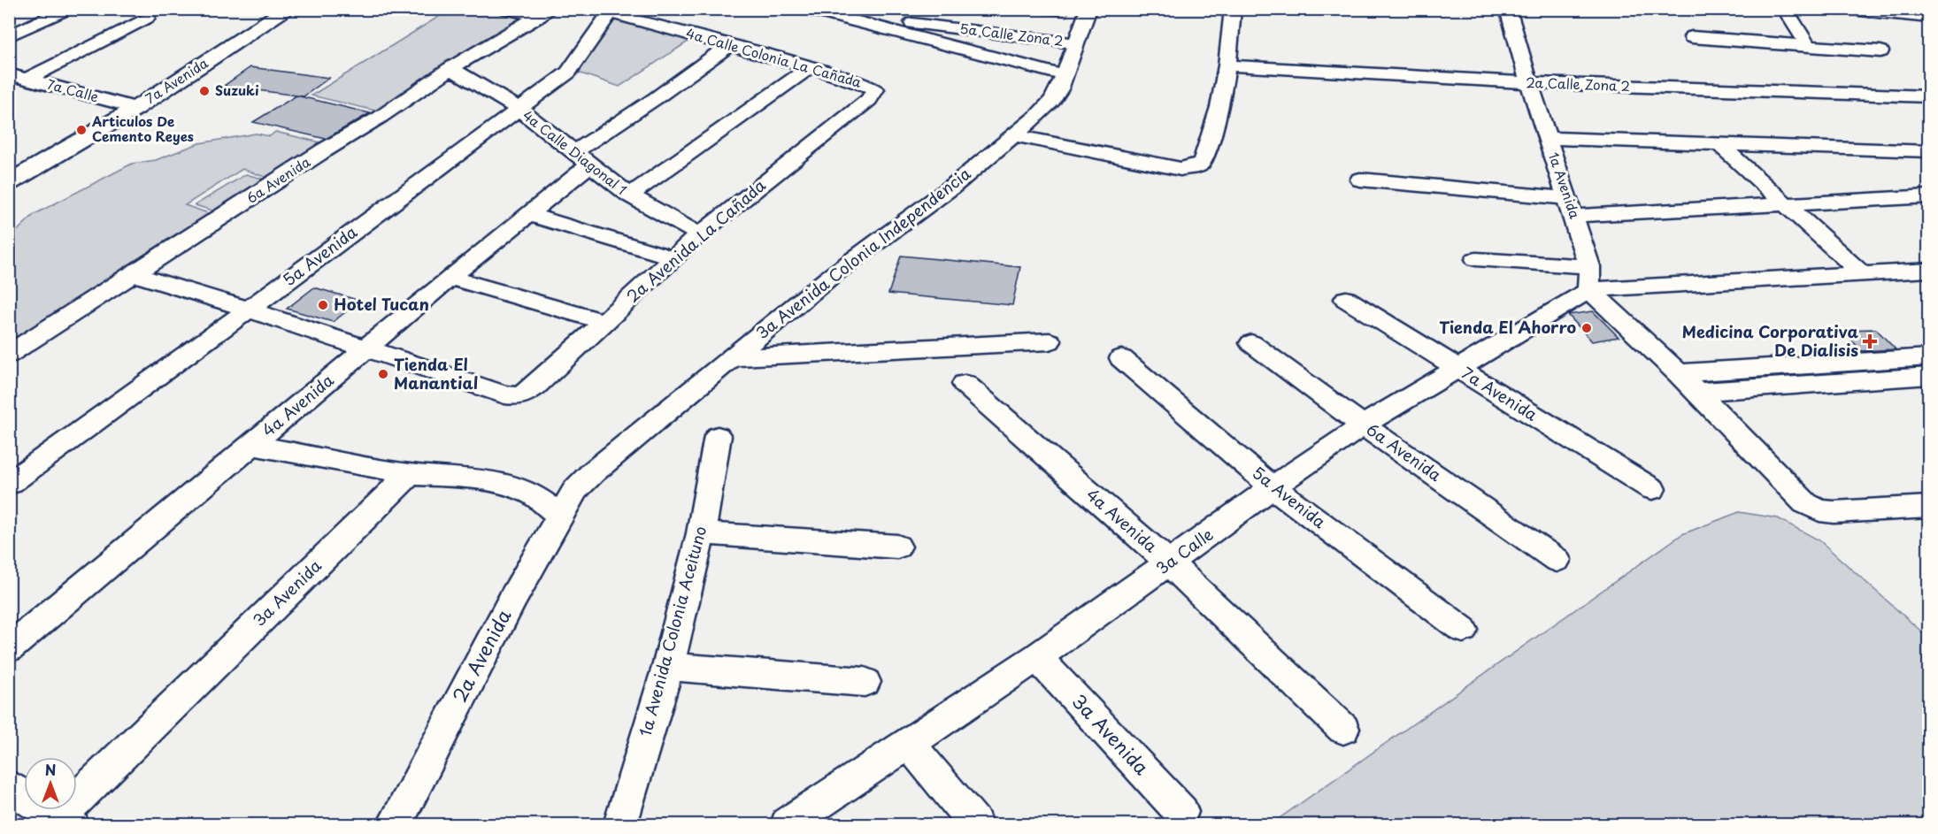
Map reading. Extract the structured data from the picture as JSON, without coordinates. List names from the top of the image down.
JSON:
{
  "streets": {
    "street": [
      "5a Calle Zona 2",
      "4a Calle Colonia La Cañada",
      "7a Avenida",
      "2a Calle Zona 2",
      "7a Calle",
      "4a Calle Diagonal 1",
      "6a Avenida",
      "1a Avenida",
      "2a Avenida La Cañada",
      "3a Avenida Colonia Independencia",
      "5a Avenida",
      "4a Avenida",
      "3a Calle",
      "3a Avenida",
      "1a Avenida Colonia Aceituno",
      "2a Avenida"
    ]
  },
  "crossings": [
    ["5a Calle Zona 2", "3a Avenida Colonia Independencia"],
    ["4a Calle Colonia La Cañada", "2a Avenida La Cañada"],
    ["4a Calle Colonia La Cañada", "5a Avenida"],
    ["4a Calle Colonia La Cañada", "4a Avenida"],
    ["7a Avenida", "7a Calle"],
    ["7a Avenida", "3a Calle"],
    ["2a Calle Zona 2", "1a Avenida"],
    ["4a Calle Diagonal 1", "6a Avenida"],
    ["4a Calle Diagonal 1", "2a Avenida La Cañada"],
    ["4a Calle Diagonal 1", "5a Avenida"],
    ["4a Calle Diagonal 1", "4a Avenida"],
    ["6a Avenida", "3a Calle"],
    ["1a Avenida", "3a Calle"],
    ["2a Avenida La Cañada", "4a Avenida"],
    ["3a Avenida Colonia Independencia", "2a Avenida"],
    ["5a Avenida", "3a Calle"],
    ["4a Avenida", "3a Calle"],
    ["3a Calle", "3a Avenida"]
  ],
  "places": {
    "other": [
      "Suzuki",
      "Articulos De Cemento Reyes",
      "Hotel Tucan",
      "Tienda El Ahorro",
      "Tienda El Manantial"
    ],
    "health": ["Medicina Corporativa De Dialisis"]
  },
  "north": "top"
}
